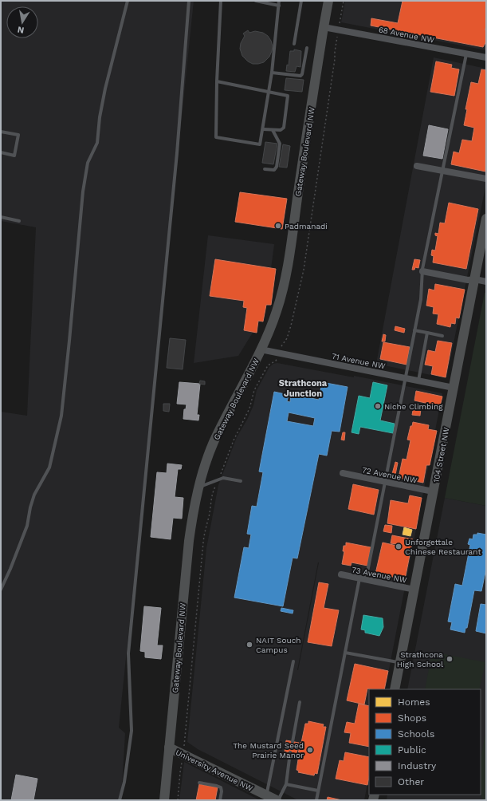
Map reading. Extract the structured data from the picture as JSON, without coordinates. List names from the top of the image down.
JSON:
{
  "streets": {
    "main road": ["Gateway Boulevard NW", "104 Street NW", "University Avenue NW"],
    "street": [
      "68 Avenue NW",
      "71 Avenue NW",
      "72 Avenue NW",
      "73 Avenue NW"
    ]
  },
  "crossings": [
    ["68 Avenue NW", "Gateway Boulevard NW"],
    ["Gateway Boulevard NW", "71 Avenue NW"],
    ["Gateway Boulevard NW", "University Avenue NW"],
    ["71 Avenue NW", "104 Street NW"],
    ["104 Street NW", "72 Avenue NW"],
    ["104 Street NW", "73 Avenue NW"]
  ],
  "districts": ["Strathcona Junction"],
  "places": [
    "Padmanadi",
    "Niche Climbing",
    "Unforgettale Chinese Restaurant",
    "NAIT Souch Campus",
    "Strathcona High School",
    "The Mustard Seed Prairie Manor"
  ],
  "legend": [
    "Homes",
    "Shops",
    "Schools",
    "Public",
    "Industry",
    "Other"
  ],
  "north": "bottom"
}
